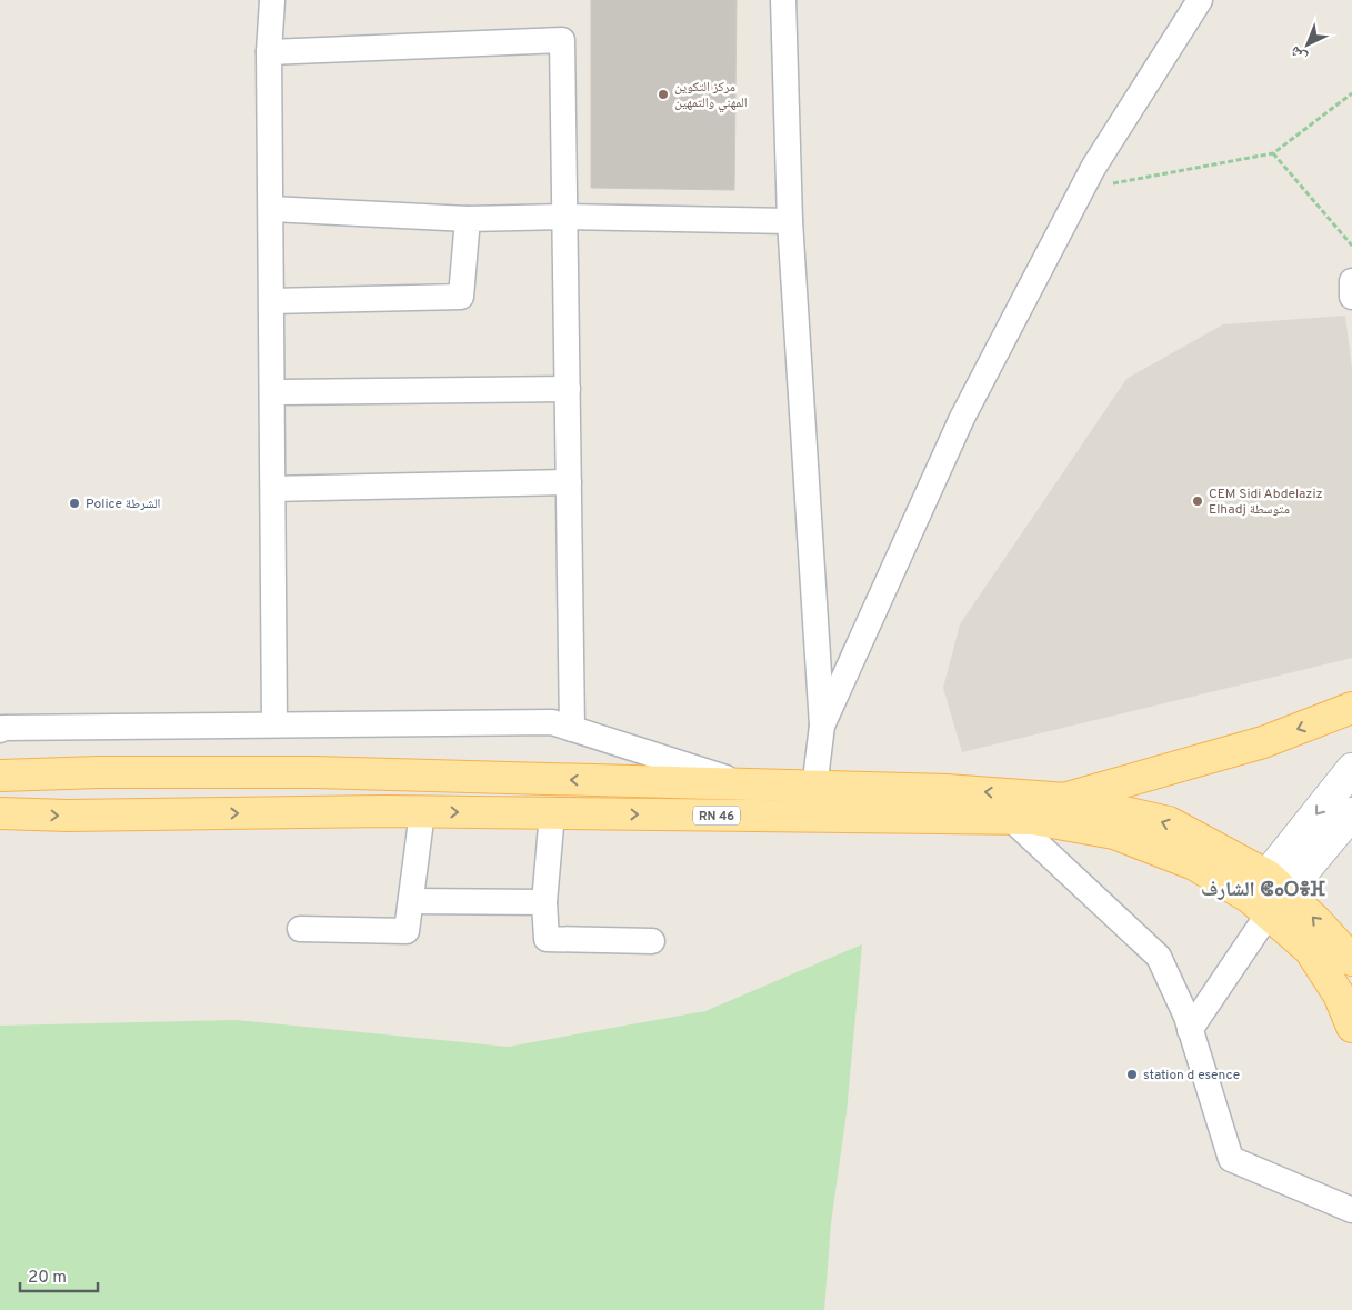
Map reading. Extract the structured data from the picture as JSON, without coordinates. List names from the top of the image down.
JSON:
{
  "streets": {
    "main road": ["RN 46"]
  },
  "districts": ["الشارف ⵞⴰⵔⴻⴼ"],
  "places": [
    "مركز التكوين المهني والتمهين",
    "CEM Sidi Abdelaziz Elhadj متوسطة",
    "Police الشرطة",
    "station d esence"
  ],
  "scale_bar": "20 m",
  "north": "bottom left"
}
